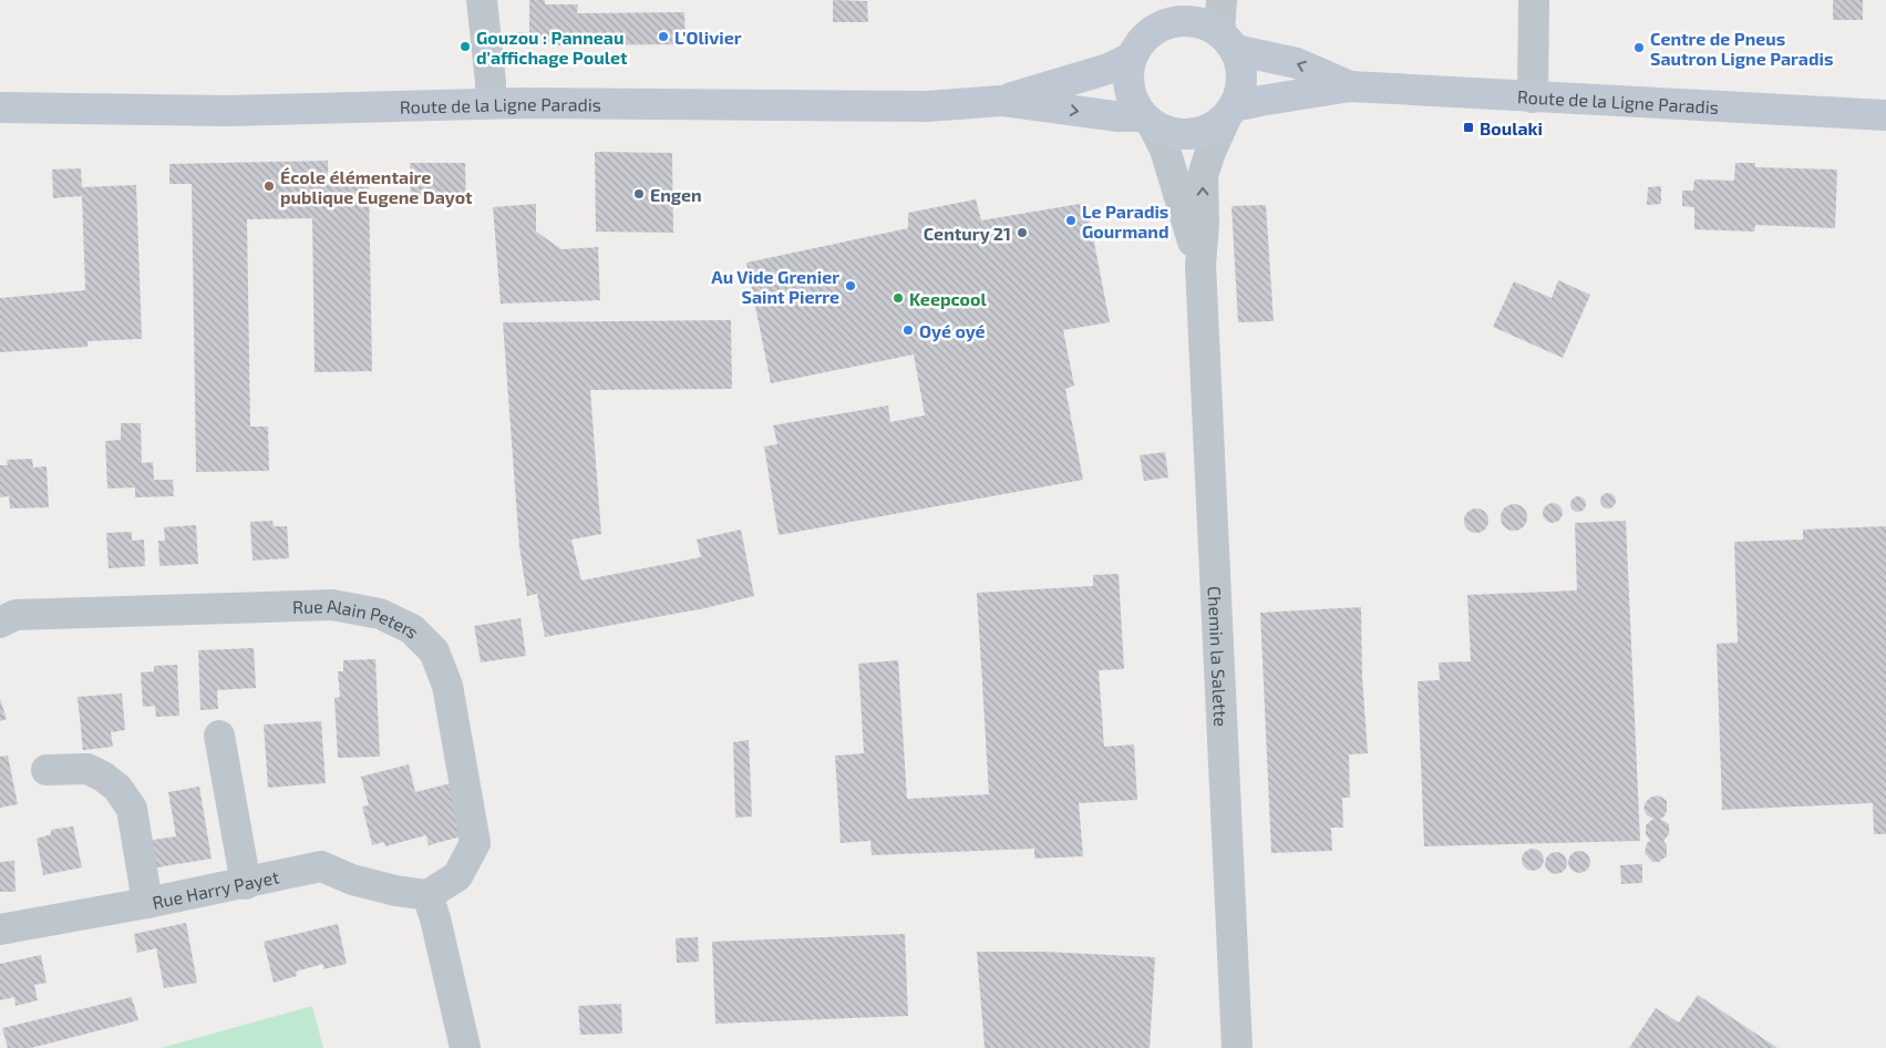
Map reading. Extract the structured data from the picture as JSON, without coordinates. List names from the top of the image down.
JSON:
{
  "streets": {
    "main road": ["Route de la Ligne Paradis"],
    "street": ["Rue Alain Peters", "Chemin la Salette", "Rue Harry Payet"]
  },
  "crossings": [
    ["Route de la Ligne Paradis", "Chemin la Salette"],
    ["Rue Alain Peters", "Rue Harry Payet"]
  ],
  "places": {
    "other": [
      "L'Olivier",
      "Gouzou : Panneau d'affichage Poulet",
      "Centre de Pneus Sautron Ligne Paradis",
      "École élémentaire publique Eugene Dayot",
      "Engen",
      "Le Paradis Gourmand",
      "Century 21",
      "Au Vide Grenier Saint Pierre",
      "Keepcool",
      "Oyé oyé"
    ],
    "transit": ["Boulaki"]
  }
}
